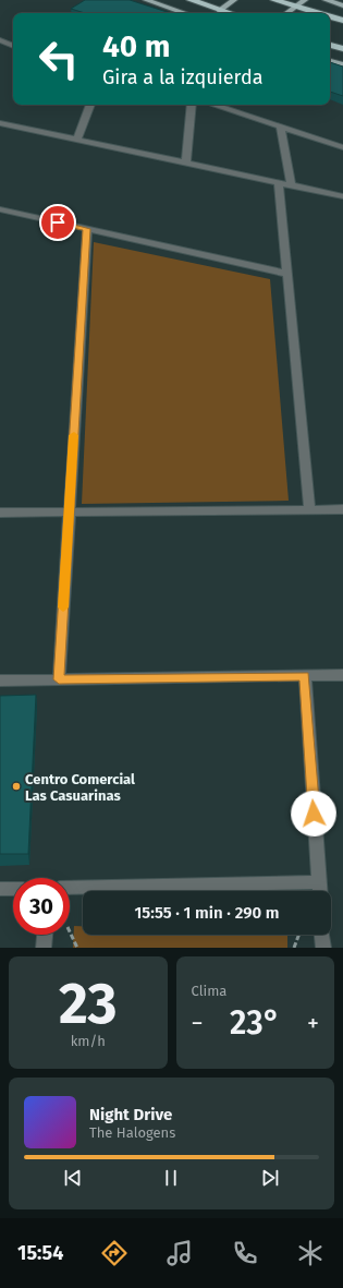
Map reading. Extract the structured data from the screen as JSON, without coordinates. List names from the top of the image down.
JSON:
{
  "places": ["Centro Comercial Las Casuarinas"],
  "page": {
    "turn": ["40 m", "Gira a la izquierda"],
    "limit": "30",
    "trip": "15:55 · 1 min · 290 m",
    "tile": [
      ["23", "km/h"],
      "Clima"
    ],
    "heat": ["−", "23°", "+"],
    "song": ["Night Drive", "The Halogens"],
    "tabs": "15:54"
  }
}
